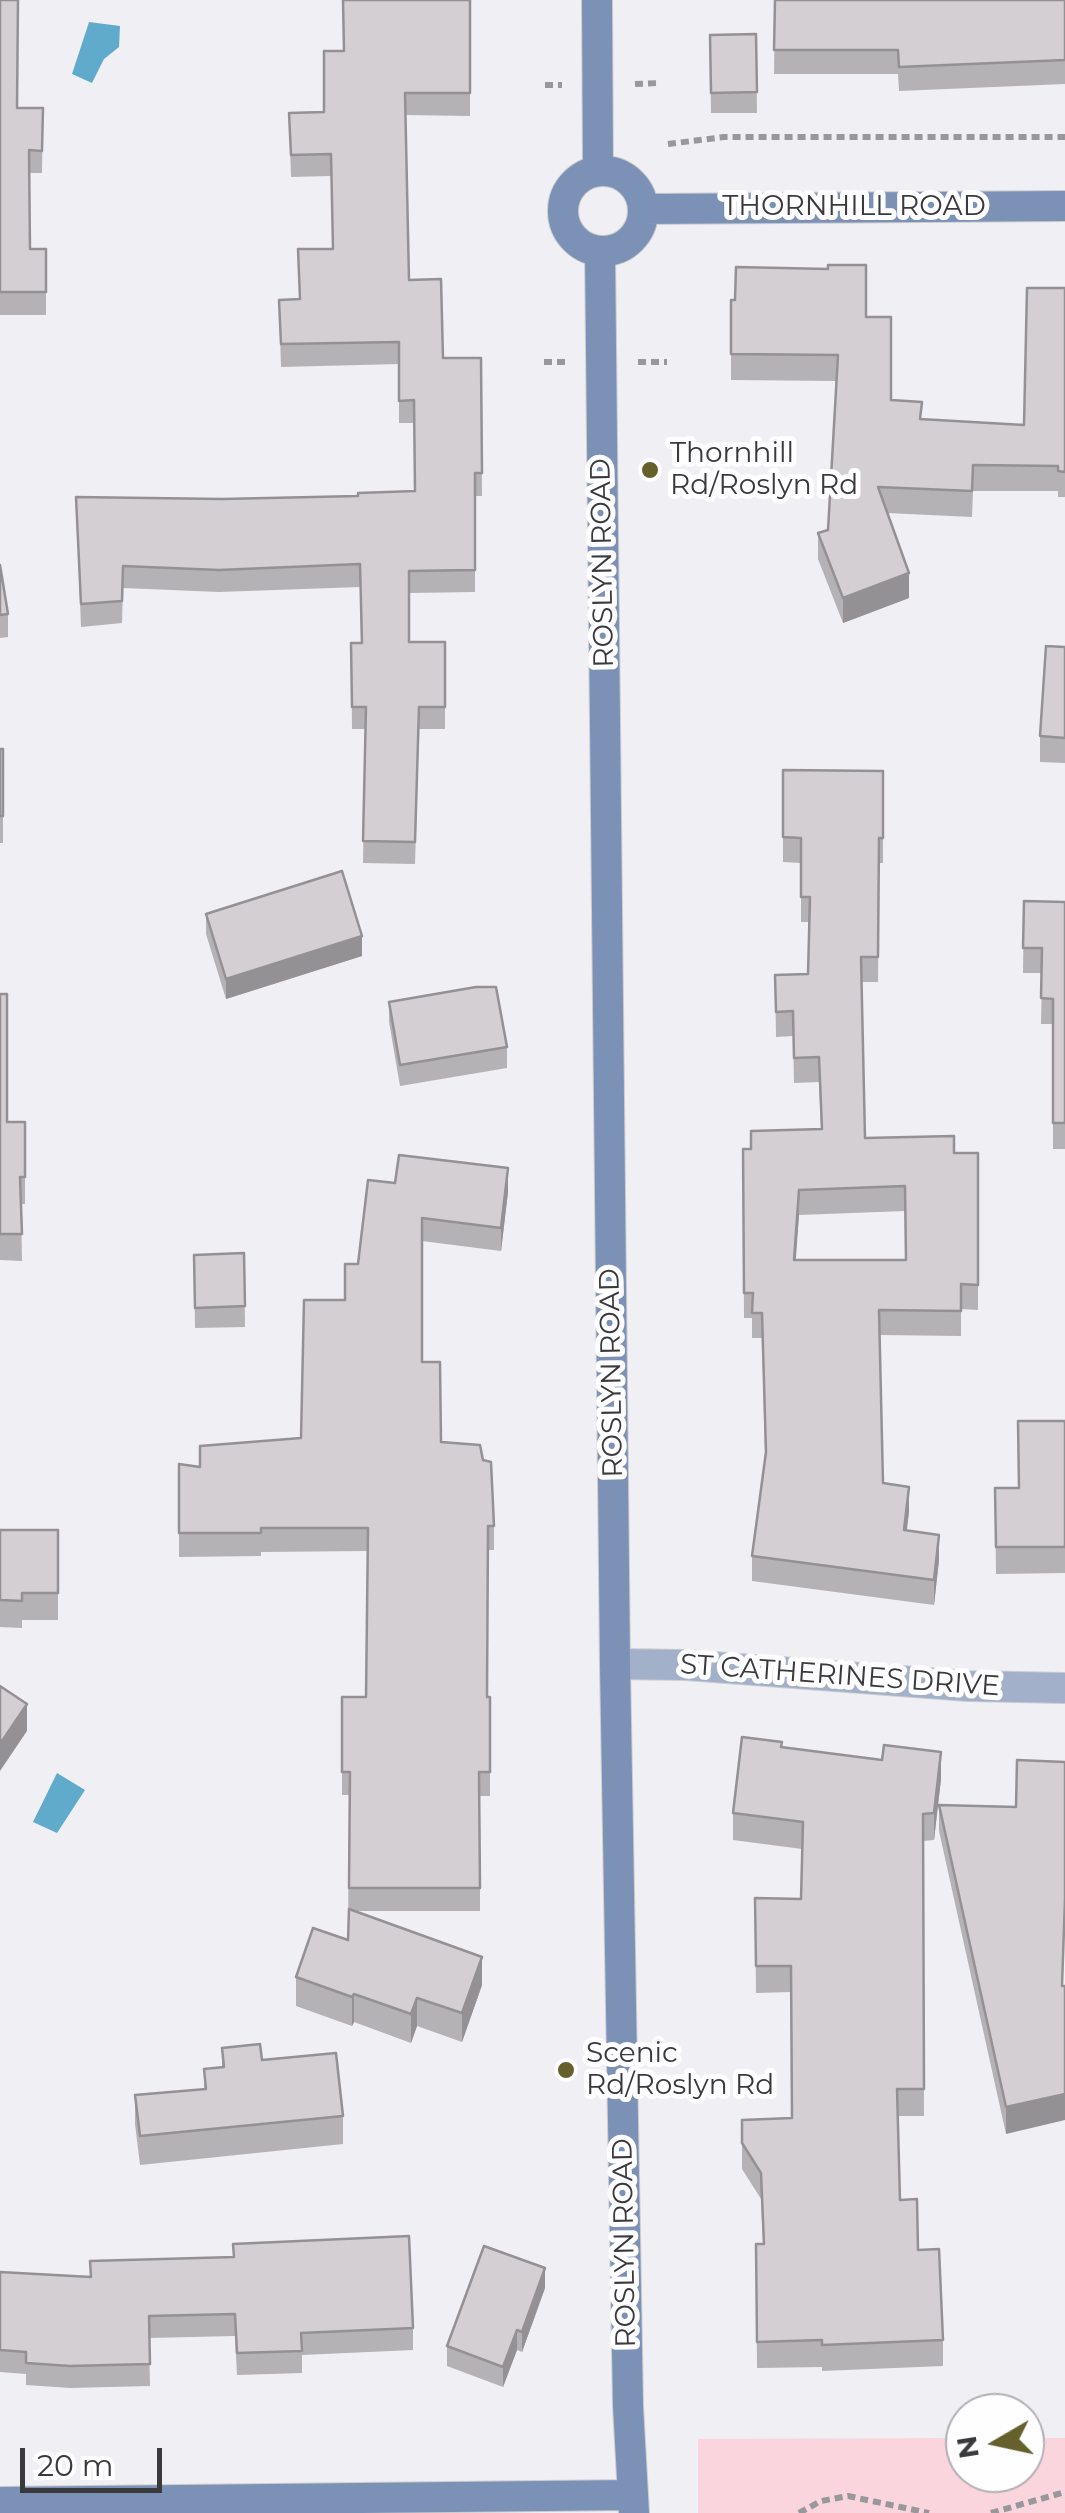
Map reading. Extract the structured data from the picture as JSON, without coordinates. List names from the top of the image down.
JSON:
{
  "streets": {
    "street": ["THORNHILL ROAD", "ROSLYN ROAD", "ST CATHERINES DRIVE"]
  },
  "crossings": [
    ["THORNHILL ROAD", "ROSLYN ROAD"],
    ["ROSLYN ROAD", "ST CATHERINES DRIVE"]
  ],
  "places": ["Thornhill Rd/Roslyn Rd", "Scenic Rd/Roslyn Rd"],
  "scale_bar": "20 m",
  "north": "left"
}
